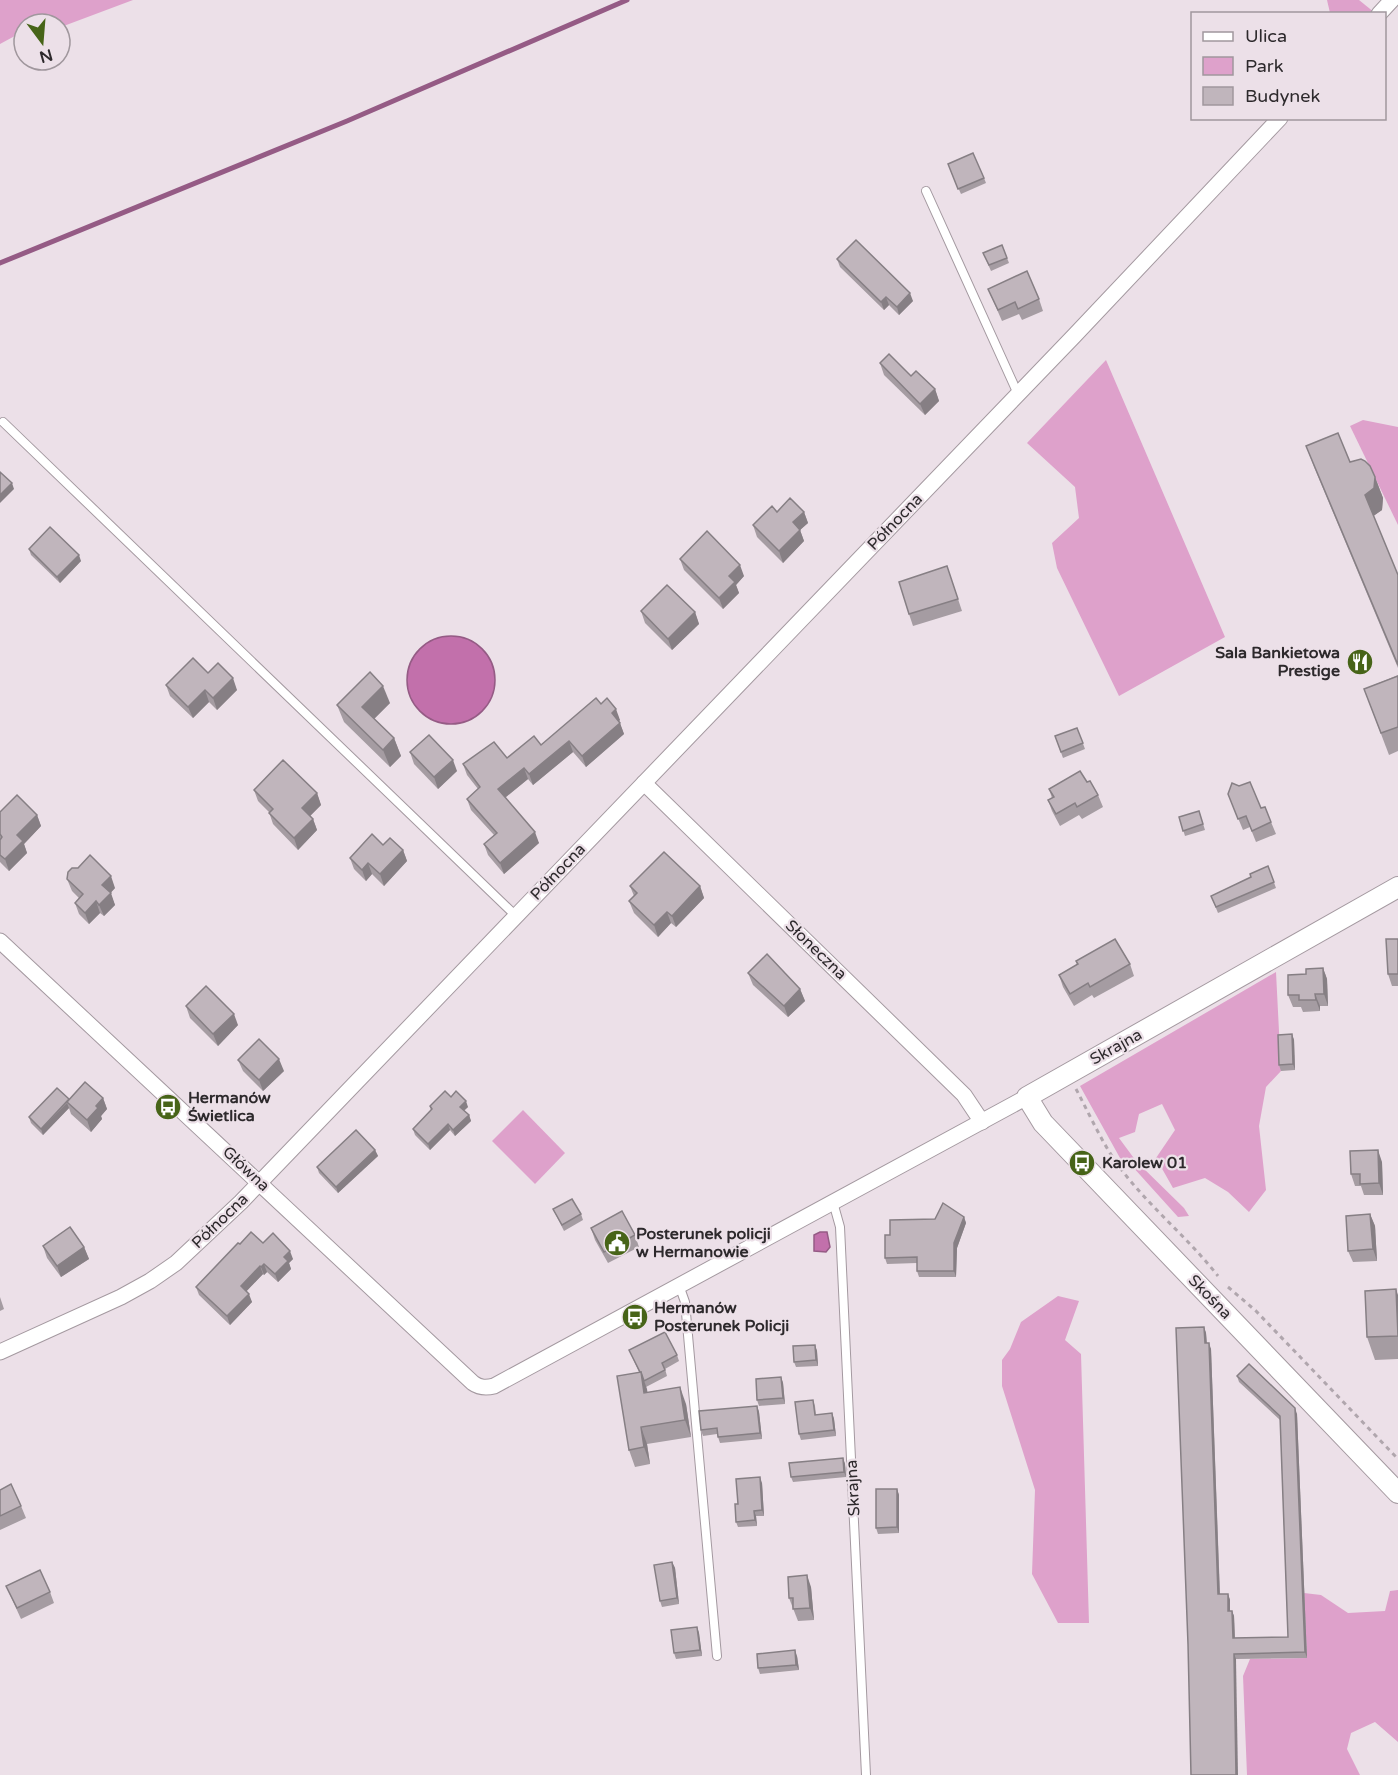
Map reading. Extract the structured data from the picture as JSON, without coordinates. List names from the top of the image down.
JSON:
{
  "streets": {
    "street": [
      "Północna",
      "Słoneczna",
      "Skrajna",
      "Główna",
      "Skośna"
    ]
  },
  "crossings": [
    ["Północna", "Słoneczna"],
    ["Północna", "Główna"],
    ["Słoneczna", "Skrajna"],
    ["Skrajna", "Główna"],
    ["Skrajna", "Skośna"]
  ],
  "places": {
    "restaurant": ["Sala Bankietowa Prestige"],
    "bus stop": ["Hermanów Świetlica", "Karolew 01", "Hermanów Posterunek Policji"],
    "public building": ["Posterunek policji w Hermanowie"]
  },
  "legend": ["Ulica", "Park", "Budynek"],
  "north": "bottom"
}
